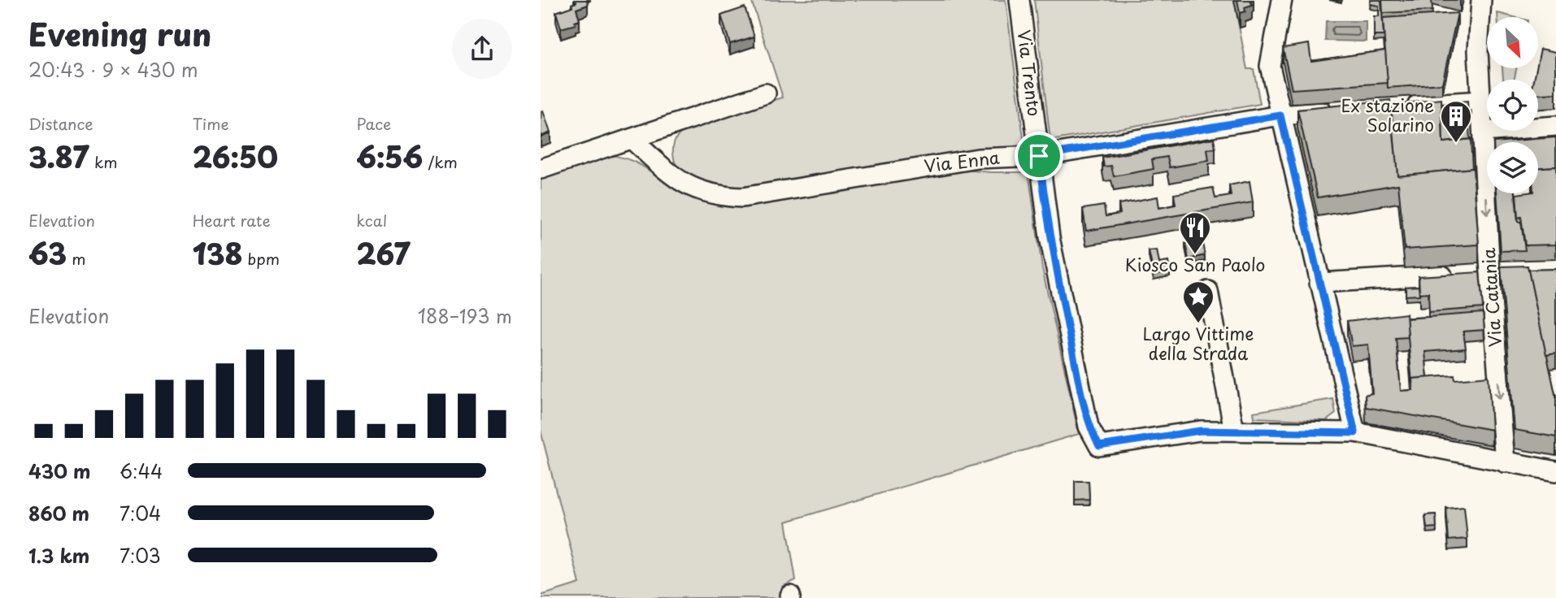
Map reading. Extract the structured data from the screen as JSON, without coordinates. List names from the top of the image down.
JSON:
{
  "streets": {
    "street": ["Via Trento", "Via Enna", "Via Catania"]
  },
  "crossings": [
    ["Via Trento", "Via Enna"]
  ],
  "places": {
    "building": ["Ex stazione Solarino"],
    "restaurant": ["Kiosco San Paolo"],
    "place": ["Largo Vittime della Strada"]
  },
  "north": "bottom right",
  "page": {
    "heading": ["Evening run", "20:43 · 9 × 430 m"],
    "stats": [
      ["Distance", "3.87 km"],
      ["Time", "26:50"],
      ["Pace", "6:56 /km"],
      ["Elevation", "63 m"],
      ["Heart rate", "138 bpm"],
      ["kcal", "267"]
    ],
    "chart": ["Elevation", "188–193 m"],
    "list": [
      {
        "name": "430 m",
        "note": "6:44"
      },
      {
        "name": "860 m",
        "note": "7:04"
      },
      {
        "name": "1.3 km",
        "note": "7:03"
      }
    ]
  }
}
